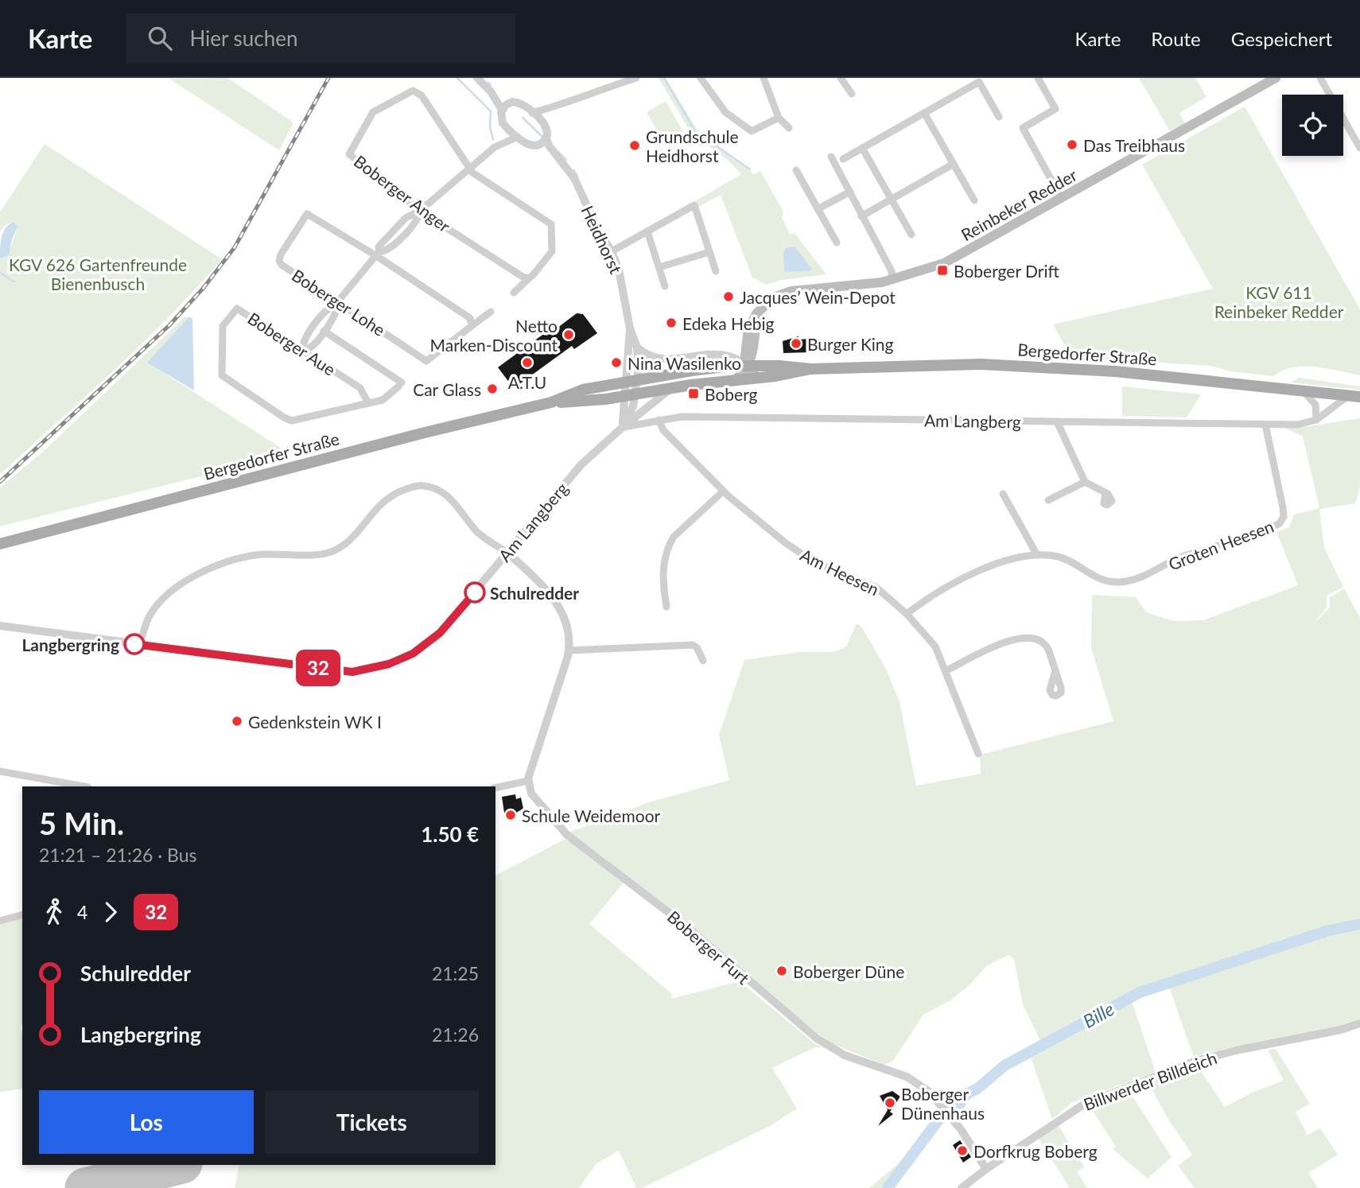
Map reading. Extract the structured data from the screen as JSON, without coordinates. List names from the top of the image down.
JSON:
{
  "streets": {
    "main road": ["Reinbeker Redder", "Bergedorfer Straße"],
    "street": [
      "Boberger Anger",
      "Heidhorst",
      "Boberger Lohe",
      "Boberger Aue",
      "Am Langberg",
      "Groten Heesen",
      "Am Heesen",
      "Boberger Furt",
      "Billwerder Billdeich"
    ]
  },
  "crossings": [
    ["Reinbeker Redder", "Bergedorfer Straße"],
    ["Heidhorst", "Bergedorfer Straße"],
    ["Heidhorst", "Am Langberg"],
    ["Bergedorfer Straße", "Am Langberg"],
    ["Am Langberg", "Groten Heesen"],
    ["Am Langberg", "Am Heesen"],
    ["Groten Heesen", "Am Heesen"],
    ["Boberger Furt", "Billwerder Billdeich"]
  ],
  "water": ["Bille"],
  "parks": ["KGV 626 Gartenfreunde Bienenbusch", "KGV 611 Reinbeker Redder"],
  "places": {
    "other": [
      "Das Treibhaus",
      "Grundschule Heidhorst",
      "Jacques’ Wein-Depot",
      "Edeka Hebig",
      "Netto Marken-Discount",
      "Burger King",
      "A.T.U",
      "Nina Wasilenko",
      "Car Glass",
      "Schulredder",
      "Langbergring",
      "Gedenkstein WK I",
      "Schule Weidemoor",
      "Boberger Düne",
      "Boberger Dünenhaus",
      "Dorfkrug Boberg"
    ],
    "transit": ["Boberger Drift", "Boberg"]
  },
  "lines": ["bus line 32"],
  "page": {
    "header": "Karte",
    "search": "Hier suchen",
    "nav": ["Karte", "Route", "Gespeichert"],
    "on_map": "32",
    "heading": ["5 Min.", "21:21 – 21:26 · Bus", "1.50 €"],
    "legs": ["4", "32"],
    "list": [
      {
        "name": "Schulredder",
        "value": "21:25"
      },
      {
        "name": "Langbergring",
        "value": "21:26"
      }
    ],
    "buttons": ["Los", "Tickets"]
  }
}
